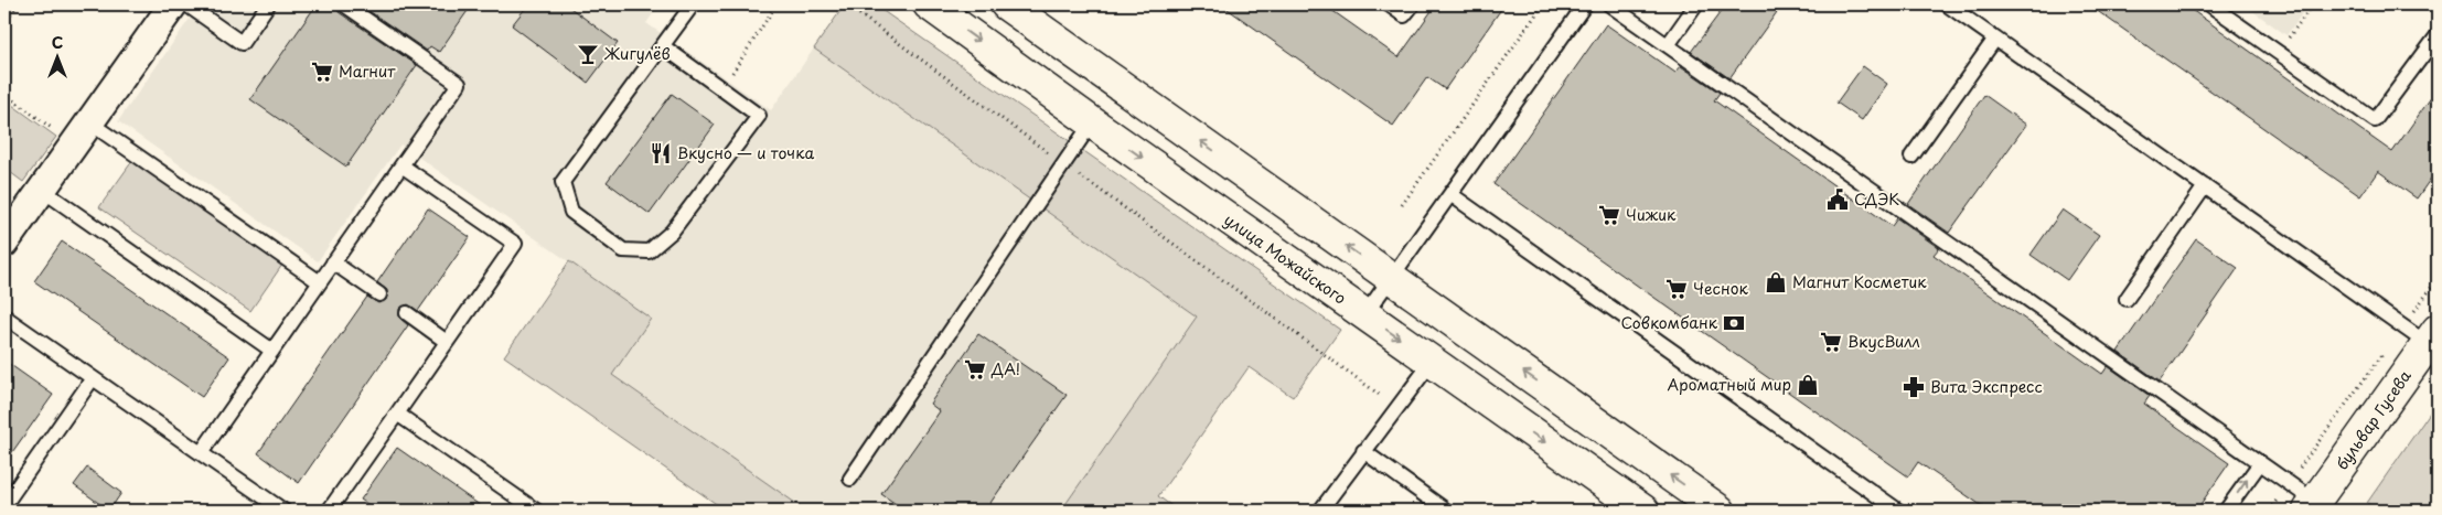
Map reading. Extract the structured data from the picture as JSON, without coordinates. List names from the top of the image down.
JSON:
{
  "streets": {
    "main road": ["улица Можайского", "бульвар Гусева"]
  },
  "places": {
    "bar": ["Жигулёв"],
    "supermarket": [
      "Магнит",
      "Чижик",
      "Чеснок",
      "ВкусВилл",
      "ДА!"
    ],
    "restaurant": ["Вкусно — и точка"],
    "public building": ["СДЭК"],
    "shop": ["Магнит Косметик", "Ароматный мир"],
    "bank": ["Совкомбанк"],
    "pharmacy": ["Вита Экспресс"]
  },
  "north": "top"
}
